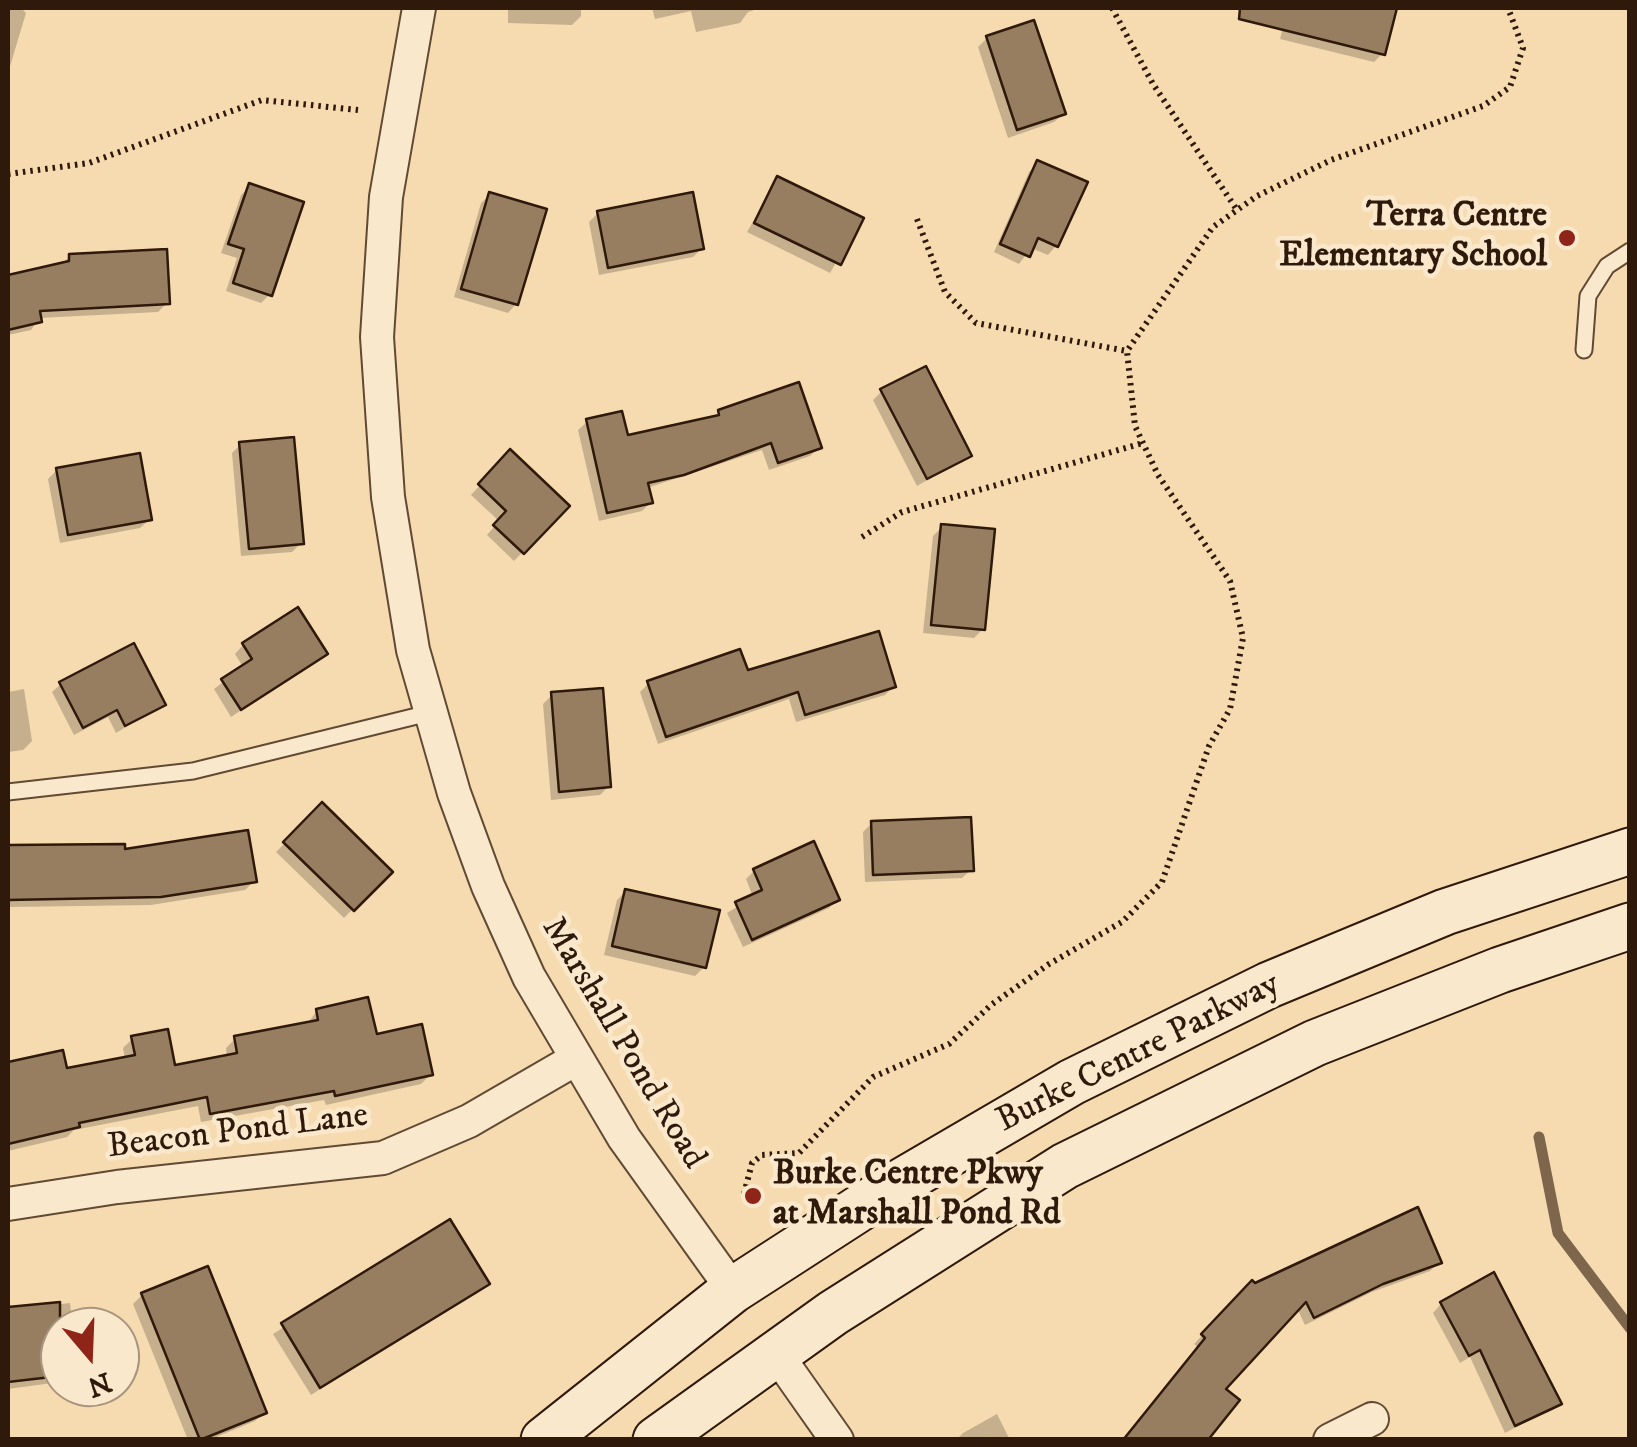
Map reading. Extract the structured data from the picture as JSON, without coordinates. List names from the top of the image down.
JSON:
{
  "streets": {
    "main road": ["Burke Centre Parkway"],
    "street": ["Marshall Pond Road", "Beacon Pond Lane"]
  },
  "crossings": [
    ["Marshall Pond Road", "Burke Centre Parkway"],
    ["Marshall Pond Road", "Beacon Pond Lane"]
  ],
  "places": ["Terra Centre Elementary School", "Burke Centre Pkwy at Marshall Pond Rd"],
  "north": "bottom"
}
